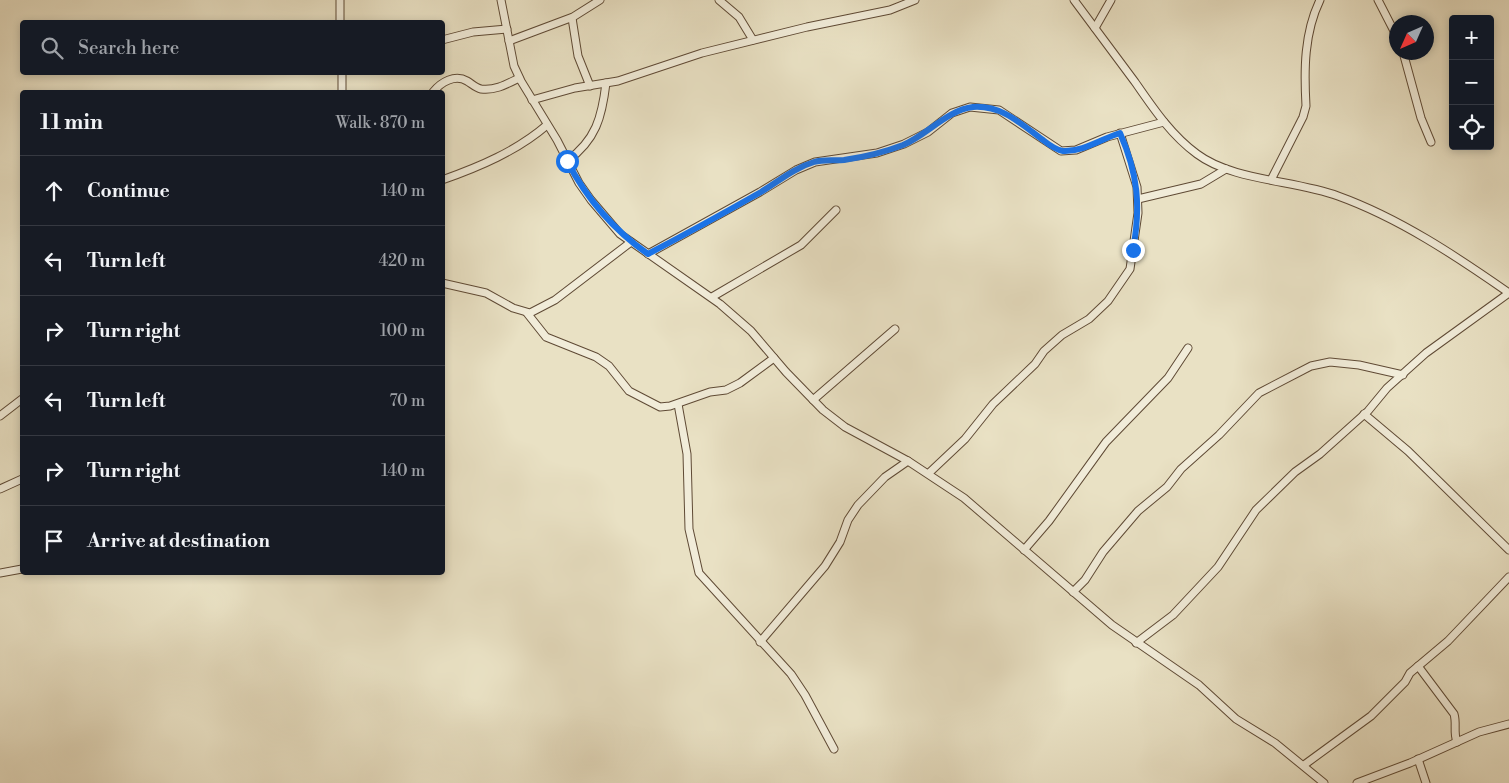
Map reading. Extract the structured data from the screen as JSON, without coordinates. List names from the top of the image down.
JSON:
{
  "north": "bottom left",
  "page": {
    "map_buttons": ["+", "−"],
    "search": "Search here",
    "heading": ["11 min", "Walk · 870 m"],
    "list": [
      ["Continue", "140 m"],
      ["Turn left", "420 m"],
      ["Turn right", "100 m"],
      ["Turn left", "70 m"],
      ["Turn right", "140 m"],
      "Arrive at destination"
    ]
  }
}
